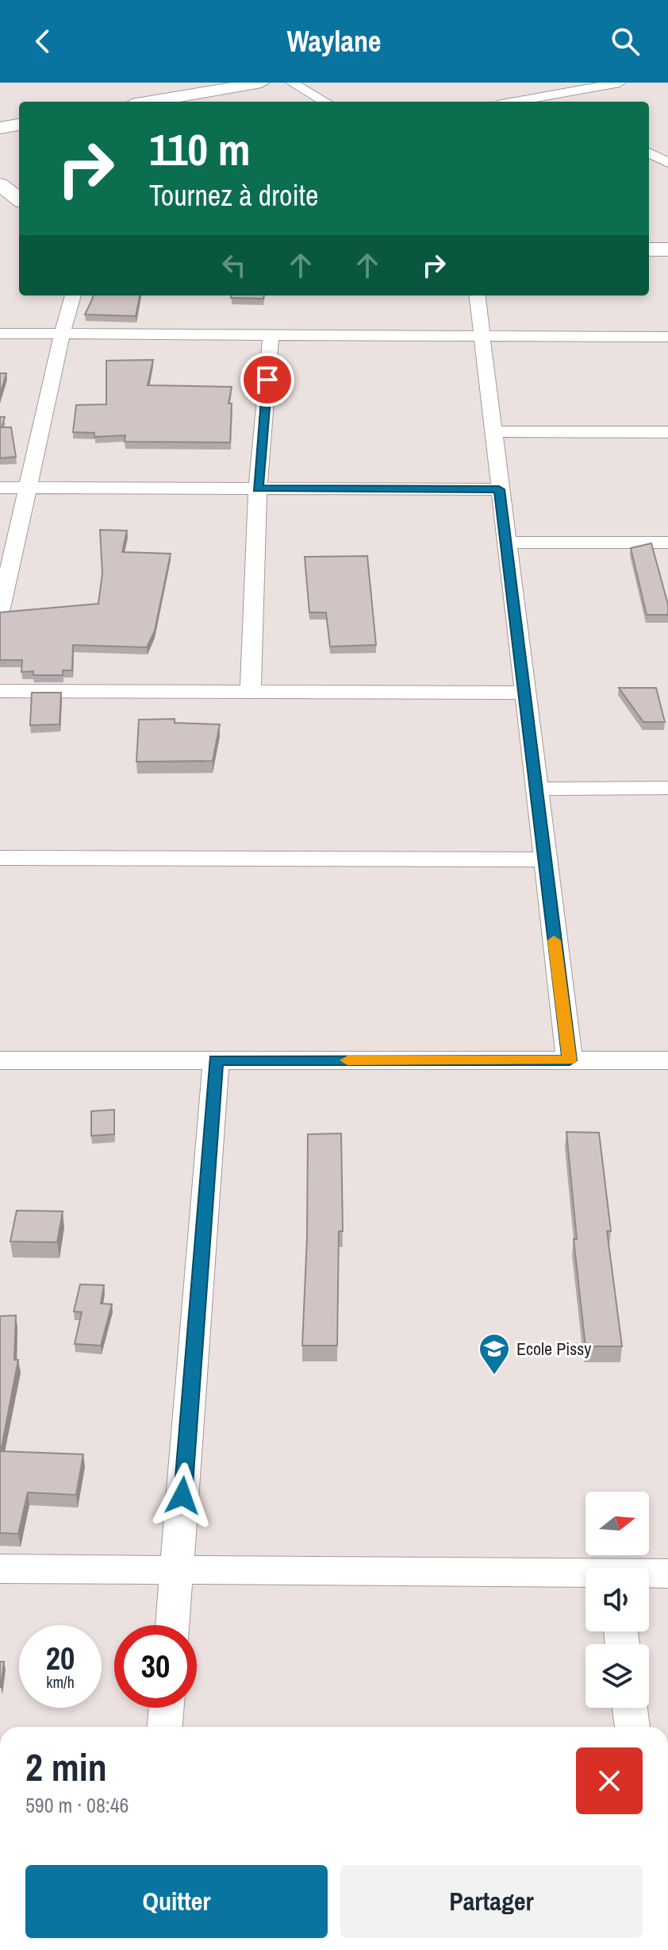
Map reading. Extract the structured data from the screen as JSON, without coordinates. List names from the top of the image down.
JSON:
{
  "places": {
    "school or university": ["Ecole Pissy"]
  },
  "north": "right",
  "page": {
    "header": "Waylane",
    "turn": ["110 m", "Tournez à droite"],
    "speed": "20 km/h",
    "limit": "30",
    "heading": ["2 min", "590 m · 08:46"],
    "buttons": ["Quitter", "Partager"]
  }
}
